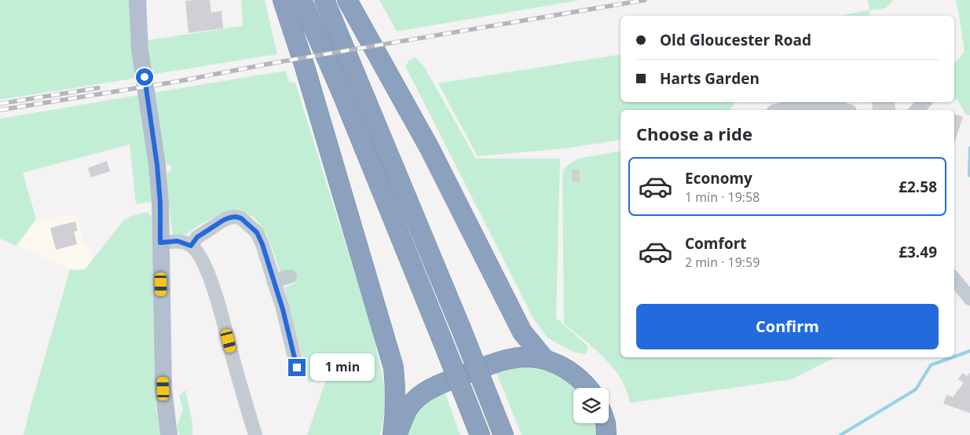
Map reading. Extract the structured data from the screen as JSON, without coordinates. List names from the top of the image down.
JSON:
{
  "page": {
    "banner": ["Old Gloucester Road", "Harts Garden"],
    "heading": "Choose a ride",
    "list": [
      {
        "name": "Economy",
        "note": "1 min · 19:58",
        "value": "£2.58"
      },
      {
        "name": "Comfort",
        "note": "2 min · 19:59",
        "value": "£3.49"
      }
    ],
    "buttons": "Confirm",
    "bubble": "1 min"
  }
}
